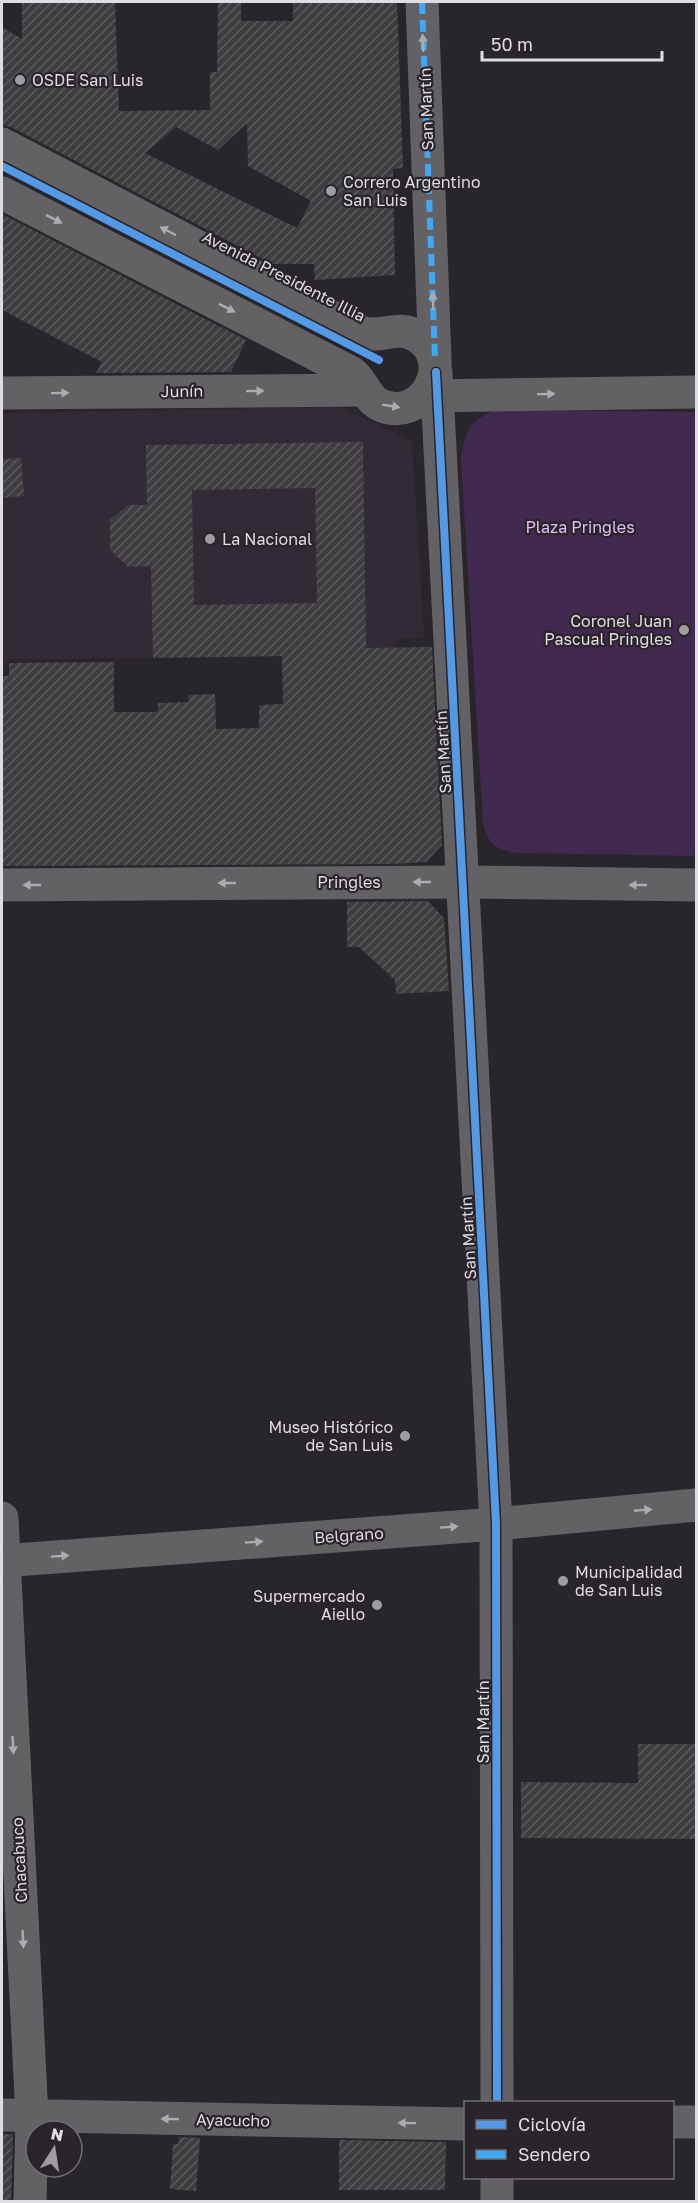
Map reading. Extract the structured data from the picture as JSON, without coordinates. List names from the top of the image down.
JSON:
{
  "streets": {
    "street": [
      "San Martín",
      "Avenida Presidente Illia",
      "Junín",
      "Pringles",
      "Belgrano",
      "Chacabuco",
      "Ayacucho"
    ]
  },
  "crossings": [
    ["San Martín", "Avenida Presidente Illia"],
    ["San Martín", "Pringles"],
    ["San Martín", "Belgrano"],
    ["Belgrano", "Chacabuco"],
    ["Chacabuco", "Ayacucho"]
  ],
  "one_way": [
    "Junín",
    "Pringles",
    "Belgrano",
    "Chacabuco",
    "Ayacucho"
  ],
  "parks": ["Plaza Pringles"],
  "places": [
    "OSDE San Luis",
    "Correro Argentino San Luis",
    "La Nacional",
    "Coronel Juan Pascual Pringles",
    "Museo Histórico de San Luis",
    "Municipalidad de San Luis",
    "Supermercado Aiello"
  ],
  "legend": ["Ciclovía", "Sendero"],
  "scale_bar": "50 m",
  "north": "top"
}
